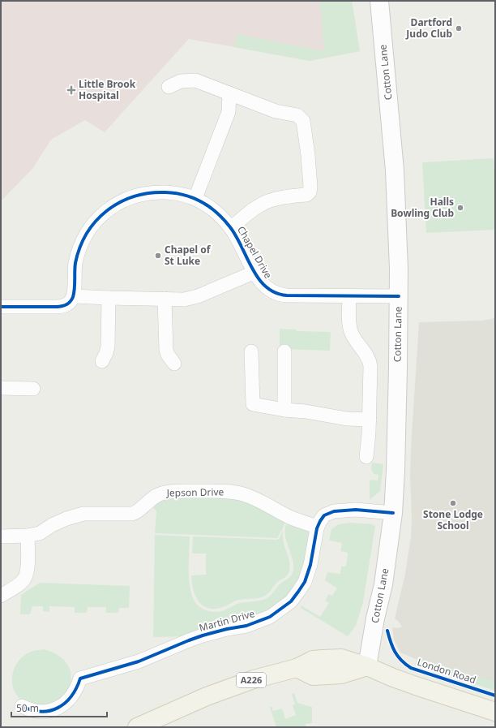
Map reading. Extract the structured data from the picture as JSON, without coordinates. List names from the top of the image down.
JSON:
{
  "streets": {
    "main road": ["Cotton Lane", "A226"],
    "street": ["Chapel Drive", "Jepson Drive", "Martin Drive"],
    "cycle path": ["London Road"]
  },
  "crossings": [
    ["Cotton Lane", "Chapel Drive"],
    ["Cotton Lane", "Martin Drive"],
    ["Cotton Lane", "A226"],
    ["Jepson Drive", "Martin Drive"]
  ],
  "places": {
    "other": [
      "Dartford Judo Club",
      "Halls Bowling Club",
      "Chapel of St Luke",
      "Stone Lodge School"
    ],
    "health": ["Little Brook Hospital"]
  },
  "scale_bar": "50 m"
}
